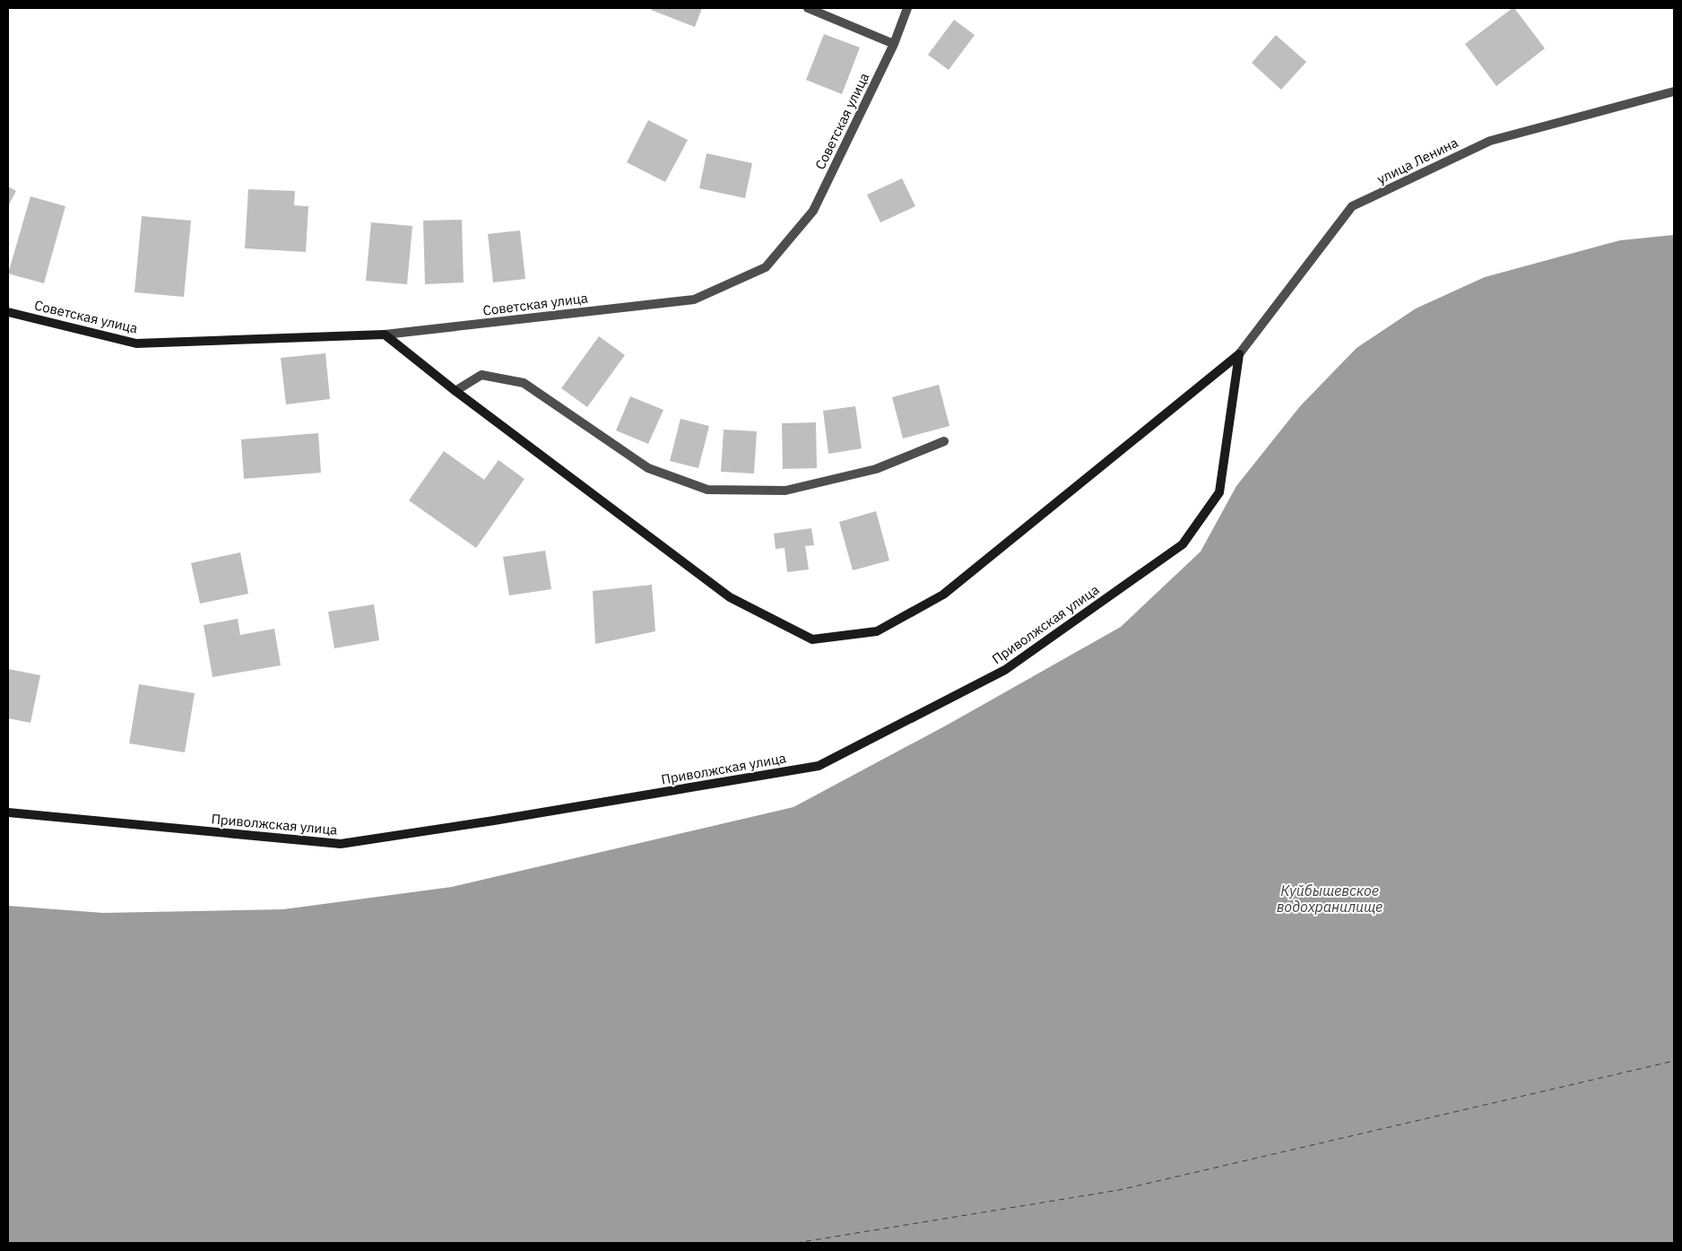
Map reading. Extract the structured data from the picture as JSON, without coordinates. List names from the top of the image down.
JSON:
{
  "streets": {
    "street": ["Советская улица", "улица Ленина", "Приволжская улица"]
  },
  "crossings": [
    ["улица Ленина", "Приволжская улица"]
  ],
  "water": ["Куйбышевское водохранилище"]
}
